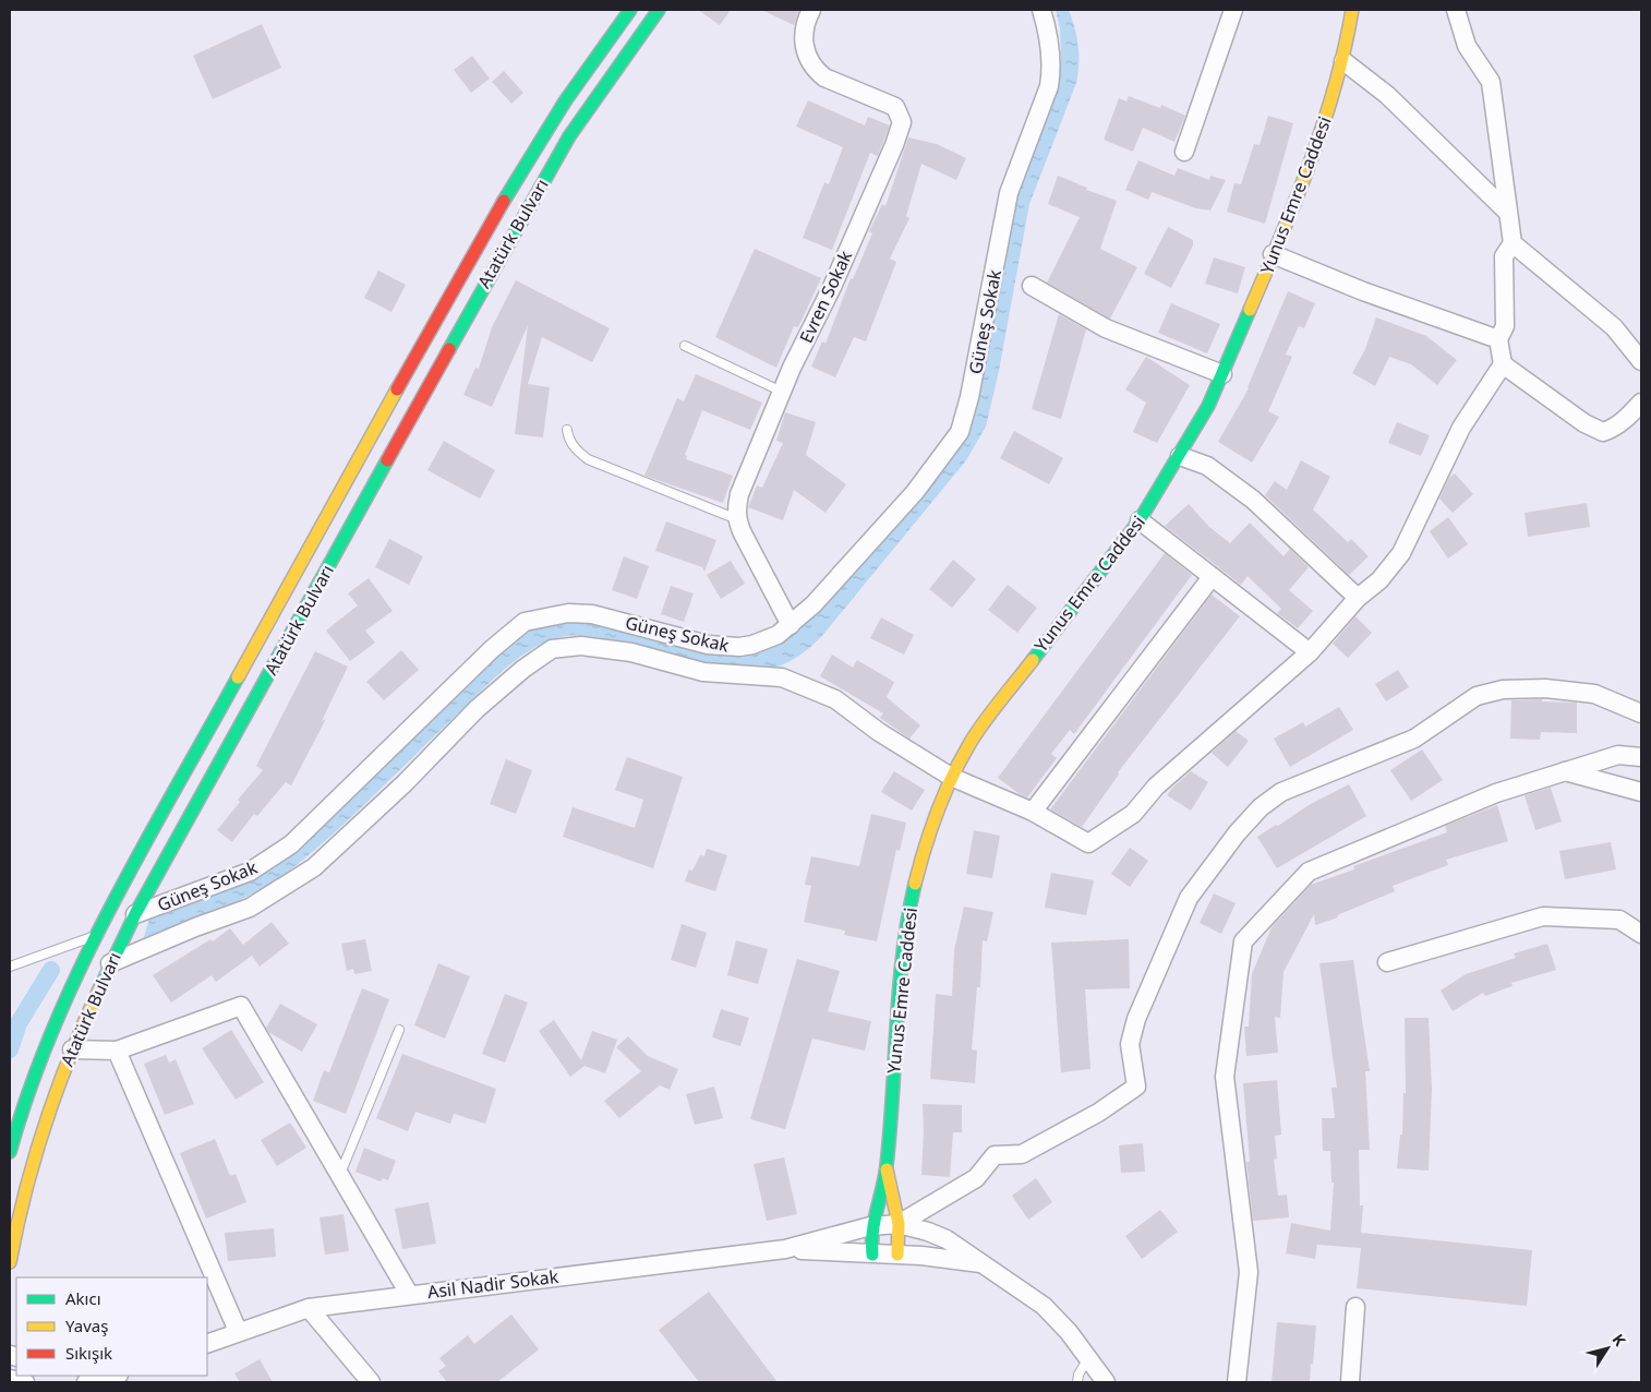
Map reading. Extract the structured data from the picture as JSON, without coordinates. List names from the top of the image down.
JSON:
{
  "streets": {
    "main road": ["Yunus Emre Caddesi", "Atatürk Bulvarı"],
    "street": ["Evren Sokak", "Güneş Sokak", "Asil Nadir Sokak"]
  },
  "crossings": [
    ["Yunus Emre Caddesi", "Asil Nadir Sokak"],
    ["Atatürk Bulvarı", "Güneş Sokak"]
  ],
  "legend": ["Akıcı", "Yavaş", "Sıkışık"],
  "north": "top right"
}
